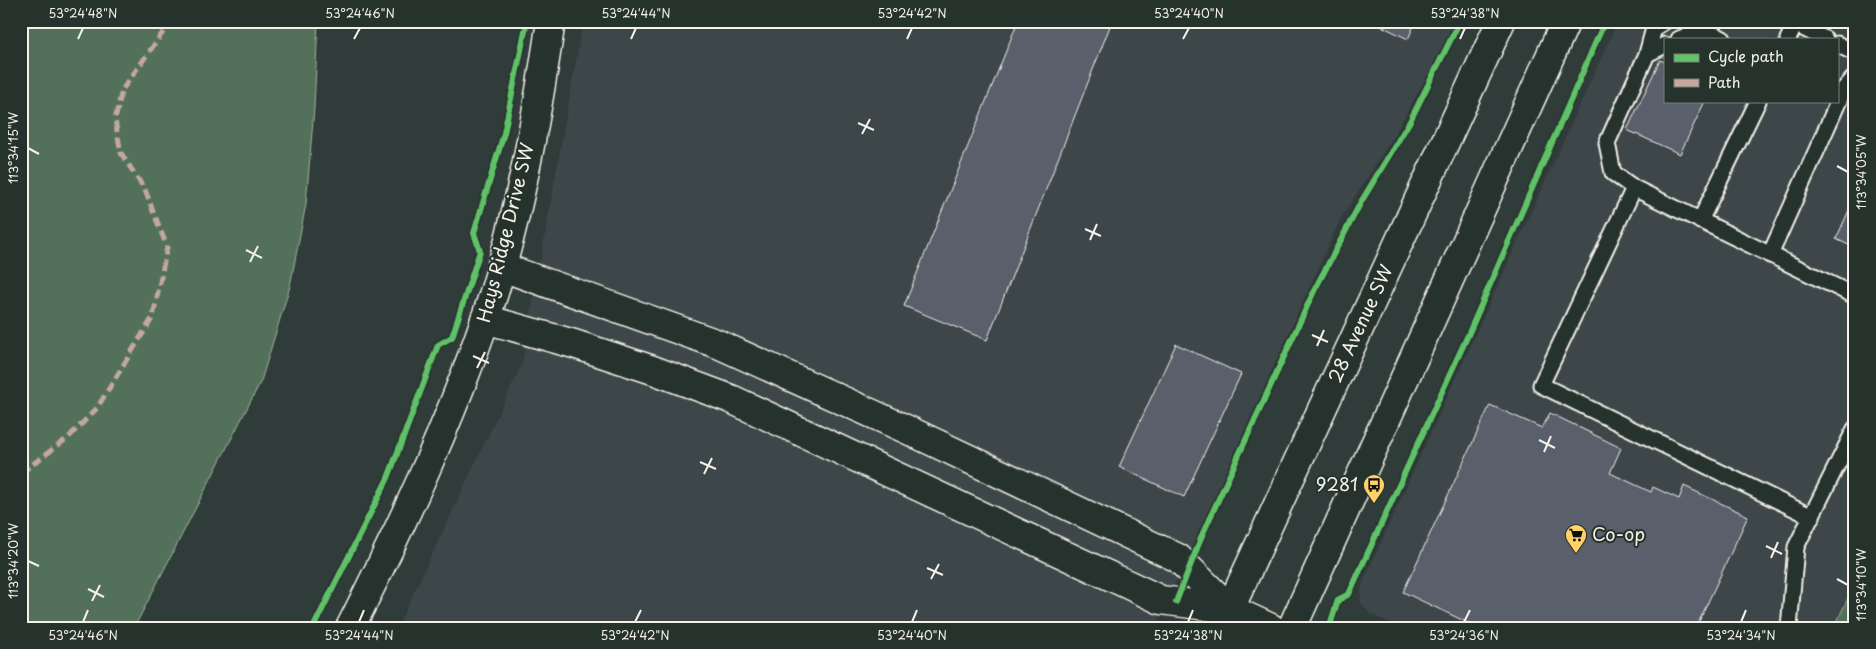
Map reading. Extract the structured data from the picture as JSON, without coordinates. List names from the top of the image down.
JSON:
{
  "streets": {
    "street": ["Hays Ridge Drive SW", "28 Avenue SW"]
  },
  "places": {
    "bus stop": ["9281"],
    "supermarket": ["Co-op"]
  },
  "legend": ["Cycle path", "Path"],
  "coordinates": [
    "53°24'48\"N",
    "53°24'46\"N",
    "53°24'44\"N",
    "53°24'42\"N",
    "53°24'40\"N",
    "53°24'38\"N",
    "113°34'15\"W",
    "113°34'05\"W",
    "113°34'20\"W",
    "113°34'10\"W",
    "53°24'36\"N",
    "53°24'34\"N"
  ]
}
